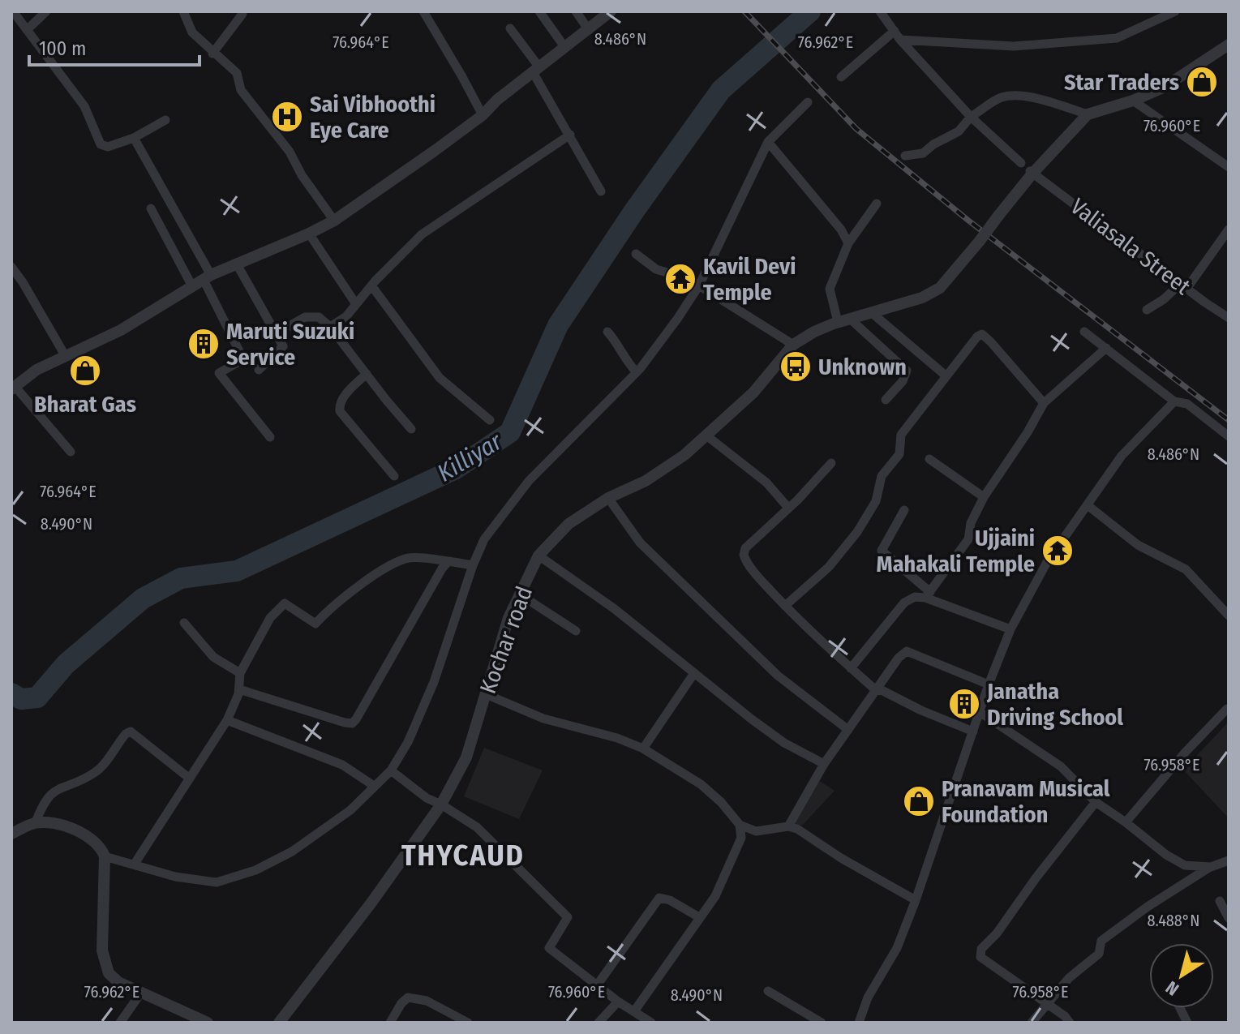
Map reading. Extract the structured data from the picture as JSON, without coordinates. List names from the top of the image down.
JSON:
{
  "streets": {
    "street": ["Valiasala Street", "Kochar road"]
  },
  "crossings": [
    ["Valiasala Street", "Kochar road"]
  ],
  "districts": ["THYCAUD"],
  "water": ["Killiyar"],
  "places": {
    "shop": ["Star Traders", "Bharat Gas", "Pranavam Musical Foundation"],
    "hospital": ["Sai Vibhoothi Eye Care"],
    "temple": ["Kavil Devi Temple", "Ujjaini Mahakali Temple"],
    "building": ["Maruti Suzuki Service", "Janatha Driving School"],
    "bus stop": ["Unknown"]
  },
  "scale_bar": "100 m",
  "north": "bottom left",
  "coordinates": [
    "8.486°N",
    "76.964°E",
    "76.962°E",
    "76.960°E",
    "8.490°N",
    "76.958°E",
    "8.488°N"
  ]
}
